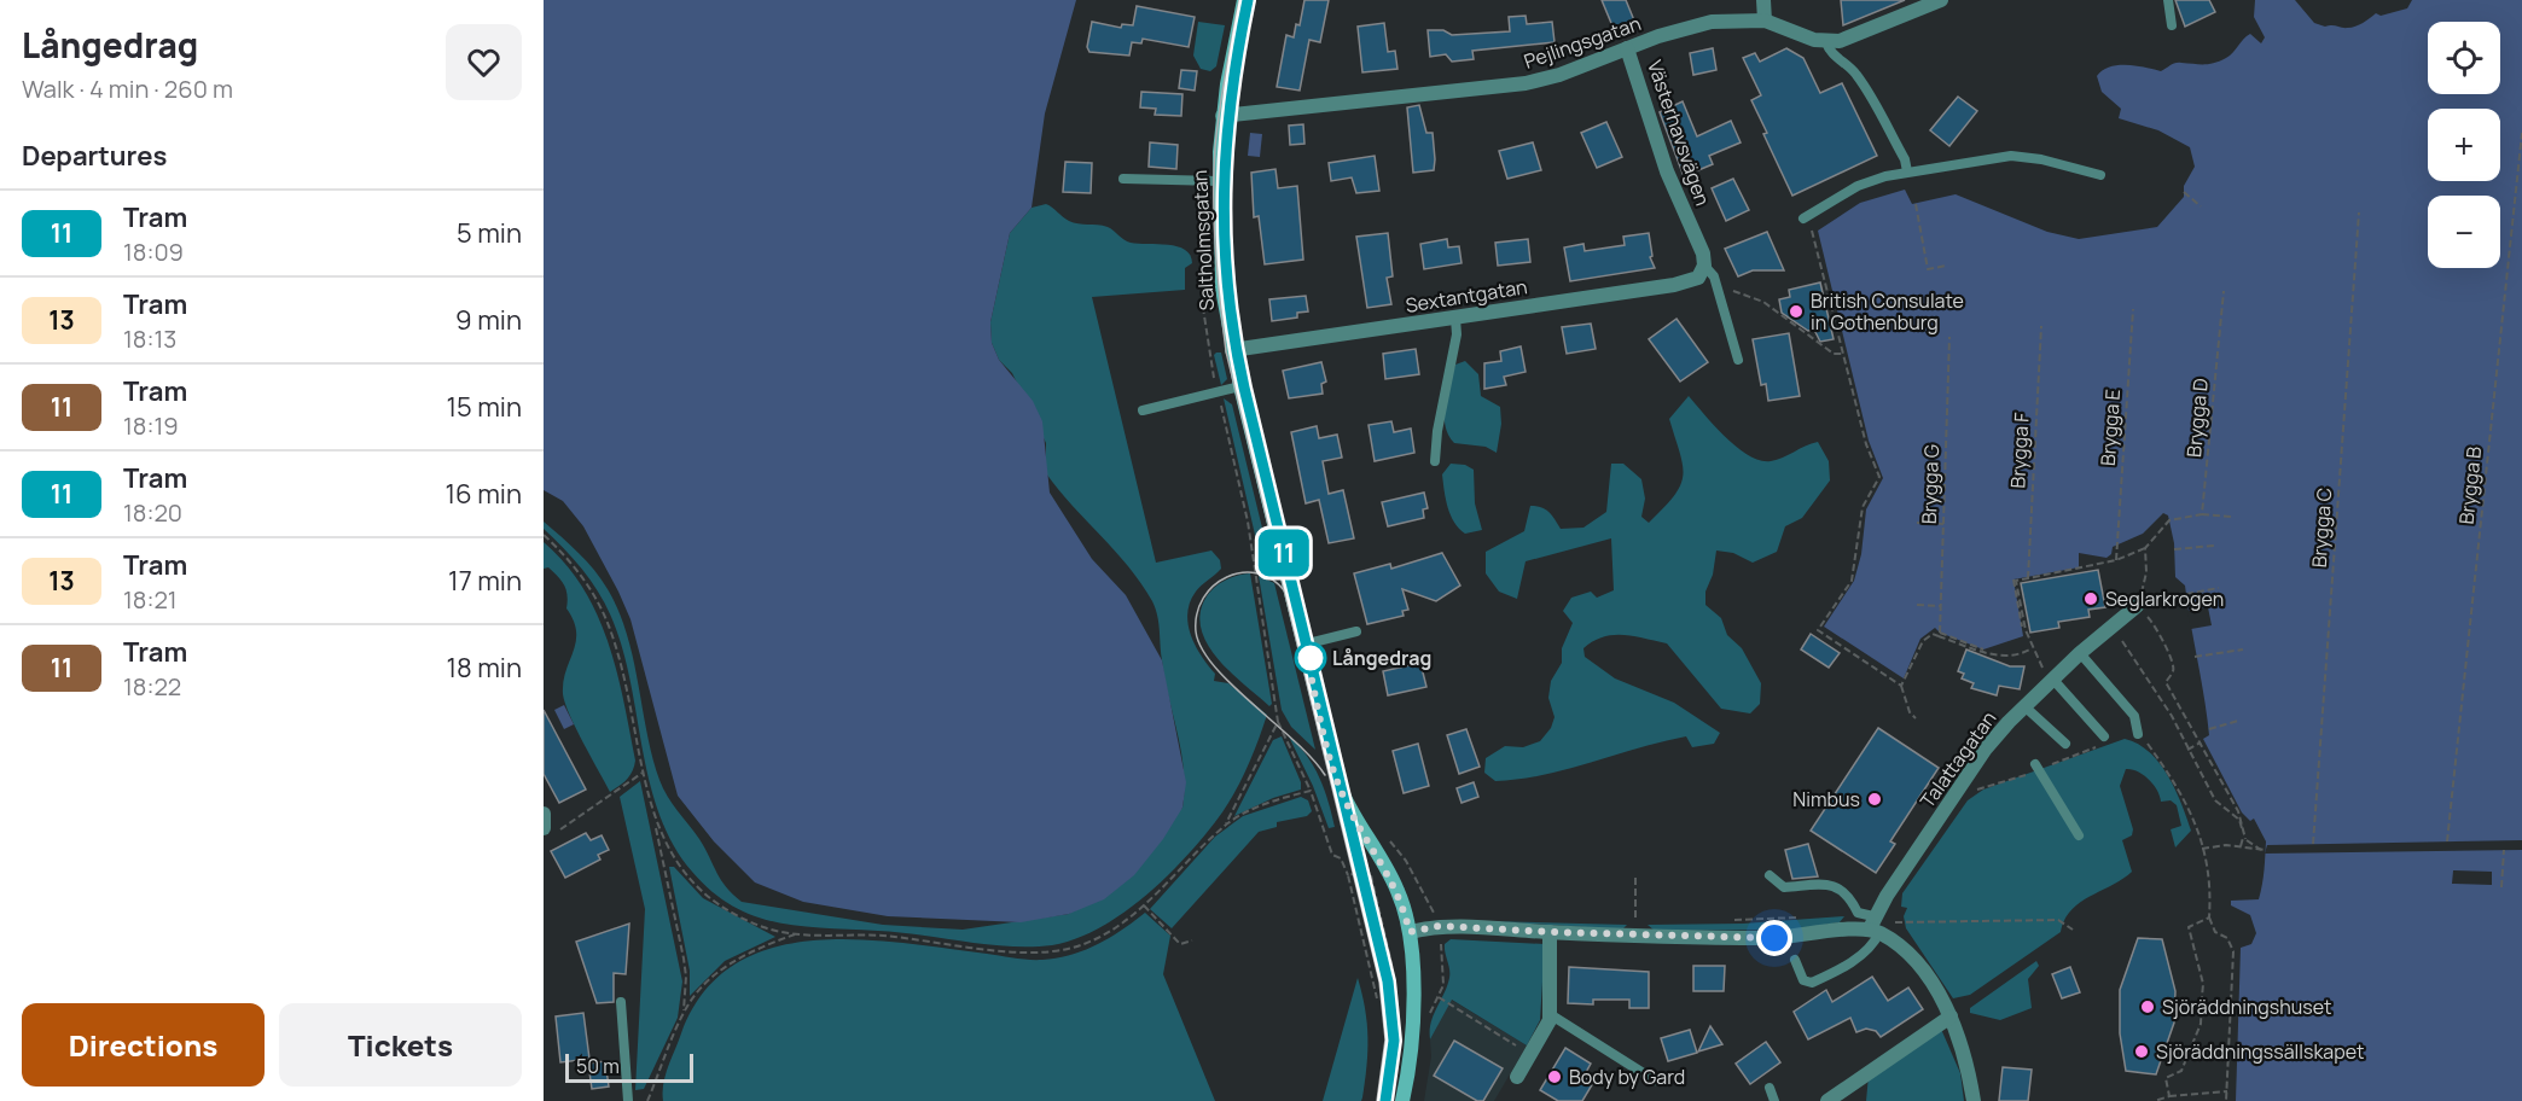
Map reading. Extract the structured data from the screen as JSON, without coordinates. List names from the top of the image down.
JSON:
{
  "streets": {
    "street": [
      "Pejlingsgatan",
      "Västerhavsvägen",
      "Saltholmsgatan",
      "Sextantgatan",
      "Talattagatan"
    ],
    "path": [
      "Brygga D",
      "Brygga E",
      "Brygga F",
      "Brygga G",
      "Brygga B",
      "Brygga C"
    ]
  },
  "crossings": [
    ["Pejlingsgatan", "Västerhavsvägen"],
    ["Pejlingsgatan", "Saltholmsgatan"],
    ["Västerhavsvägen", "Sextantgatan"],
    ["Saltholmsgatan", "Sextantgatan"]
  ],
  "places": [
    "British Consulate in Gothenburg",
    "Seglarkrogen",
    "Långedrag",
    "Nimbus",
    "Sjöräddningshuset",
    "Sjöräddningssällskapet",
    "Body by Gard"
  ],
  "lines": ["tram line 11"],
  "scale_bar": "50 m",
  "page": {
    "heading": [
      ["Långedrag", "Walk · 4 min · 260 m"],
      "Departures"
    ],
    "on_map": "11",
    "map_buttons": ["+", "−"],
    "list": [
      {
        "mark": "11",
        "name": "Tram",
        "note": "18:09",
        "value": "5 min"
      },
      {
        "mark": "13",
        "name": "Tram",
        "note": "18:13",
        "value": "9 min"
      },
      {
        "mark": "11",
        "name": "Tram",
        "note": "18:19",
        "value": "15 min"
      },
      {
        "mark": "11",
        "name": "Tram",
        "note": "18:20",
        "value": "16 min"
      },
      {
        "mark": "13",
        "name": "Tram",
        "note": "18:21",
        "value": "17 min"
      },
      {
        "mark": "11",
        "name": "Tram",
        "note": "18:22",
        "value": "18 min"
      }
    ],
    "buttons": ["Directions", "Tickets"],
    "scale": "50 m"
  }
}
